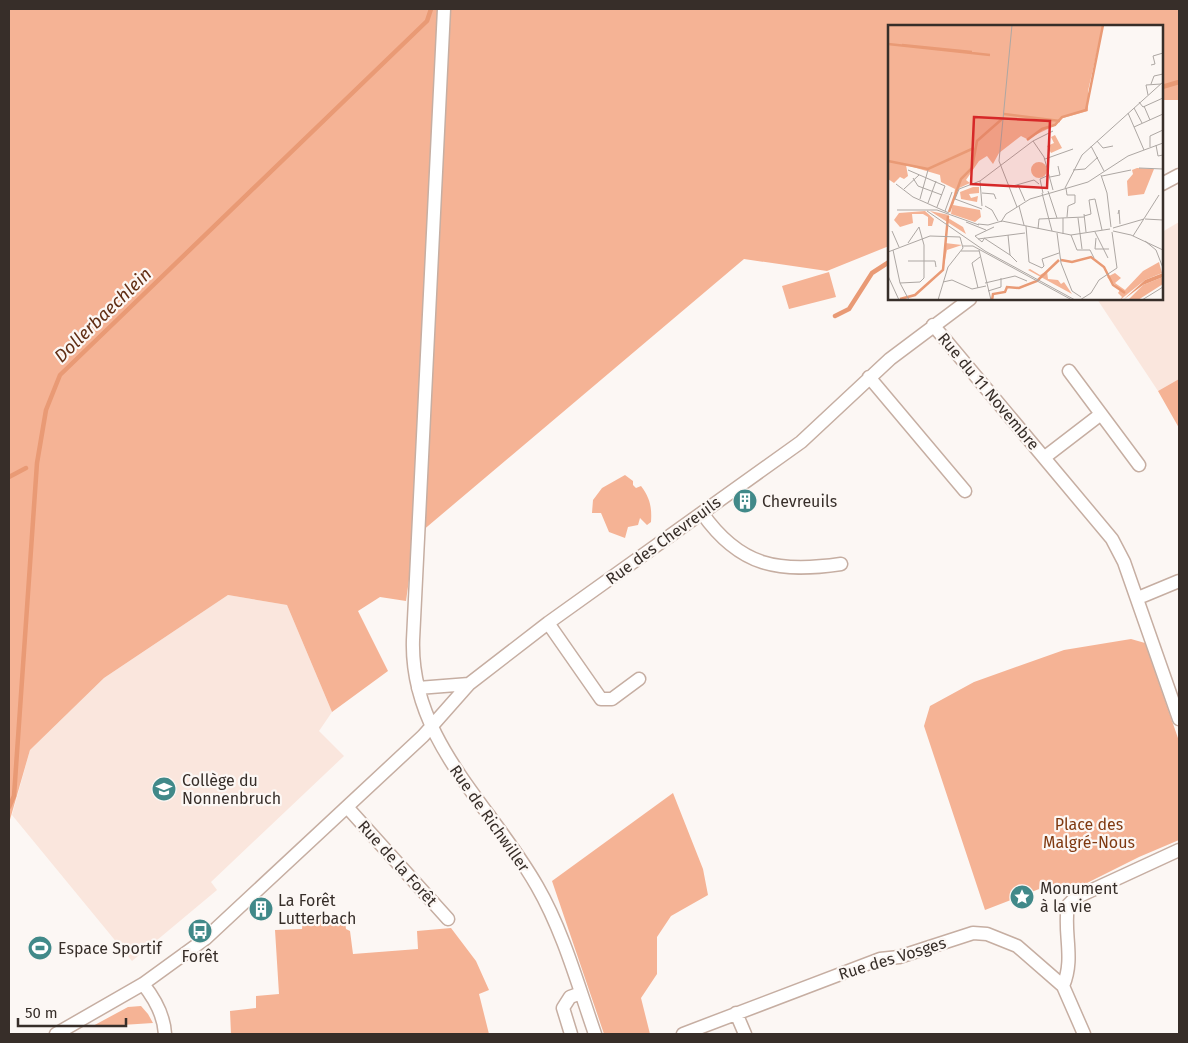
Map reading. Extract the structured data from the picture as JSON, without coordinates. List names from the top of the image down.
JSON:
{
  "streets": {
    "street": [
      "Rue du 11 Novembre",
      "Rue des Chevreuils",
      "Rue de Richwiller",
      "Rue de la Forêt",
      "Rue des Vosges"
    ]
  },
  "crossings": [
    ["Rue du 11 Novembre", "Rue des Chevreuils"],
    ["Rue des Chevreuils", "Rue de Richwiller"],
    ["Rue des Chevreuils", "Rue de la Forêt"],
    ["Rue de Richwiller", "Rue de la Forêt"]
  ],
  "water": ["Dollerbaechlein"],
  "parks": ["Place des Malgré-Nous"],
  "places": {
    "building": ["Chevreuils", "La Forêt Lutterbach"],
    "school or university": ["Collège du Nonnenbruch"],
    "place": ["Monument à la vie"],
    "bus stop": ["Forêt"],
    "sports": ["Espace Sportif"]
  },
  "scale_bar": "50 m"
}
